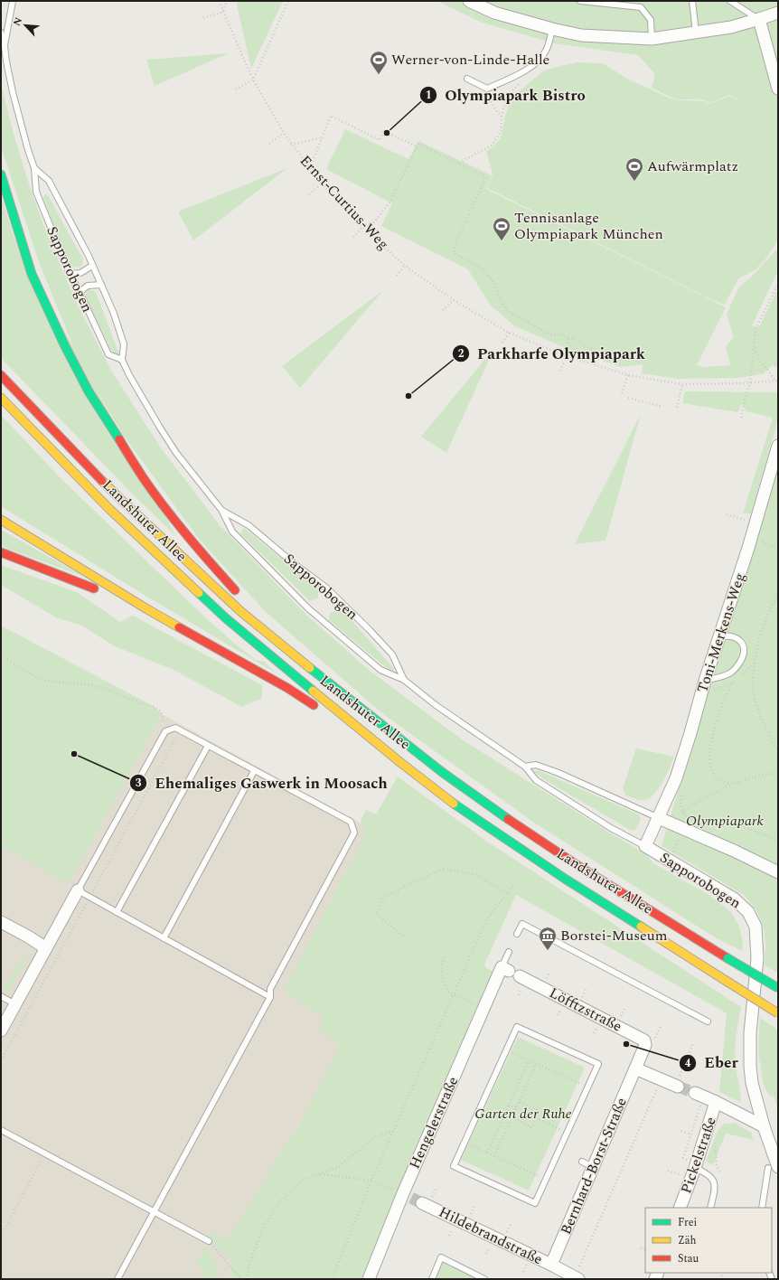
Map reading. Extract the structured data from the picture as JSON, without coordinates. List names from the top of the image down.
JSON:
{
  "streets": {
    "highway": ["Landshuter Allee"],
    "street": [
      "Sapporobogen",
      "Toni-Merkens-Weg",
      "Löfftzstraße",
      "Hengelerstraße",
      "Pickelstraße",
      "Bernhard-Borst-Straße",
      "Hildebrandstraße"
    ],
    "path": ["Ernst-Curtius-Weg"]
  },
  "crossings": [
    ["Sapporobogen", "Toni-Merkens-Weg"],
    ["Sapporobogen", "Pickelstraße"],
    ["Löfftzstraße", "Bernhard-Borst-Straße"],
    ["Bernhard-Borst-Straße", "Hildebrandstraße"]
  ],
  "parks": ["Olympiapark", "Garten der Ruhe"],
  "places": {
    "sports": ["Werner-von-Linde-Halle", "Aufwärmplatz", "Tennisanlage Olympiapark München"],
    "other": [
      "Olympiapark Bistro",
      "Parkharfe Olympiapark",
      "Ehemaliges Gaswerk in Moosach",
      "Eber"
    ],
    "museum": ["Borstei-Museum"]
  },
  "legend": ["Frei", "Zäh", "Stau"],
  "north": "top left"
}
